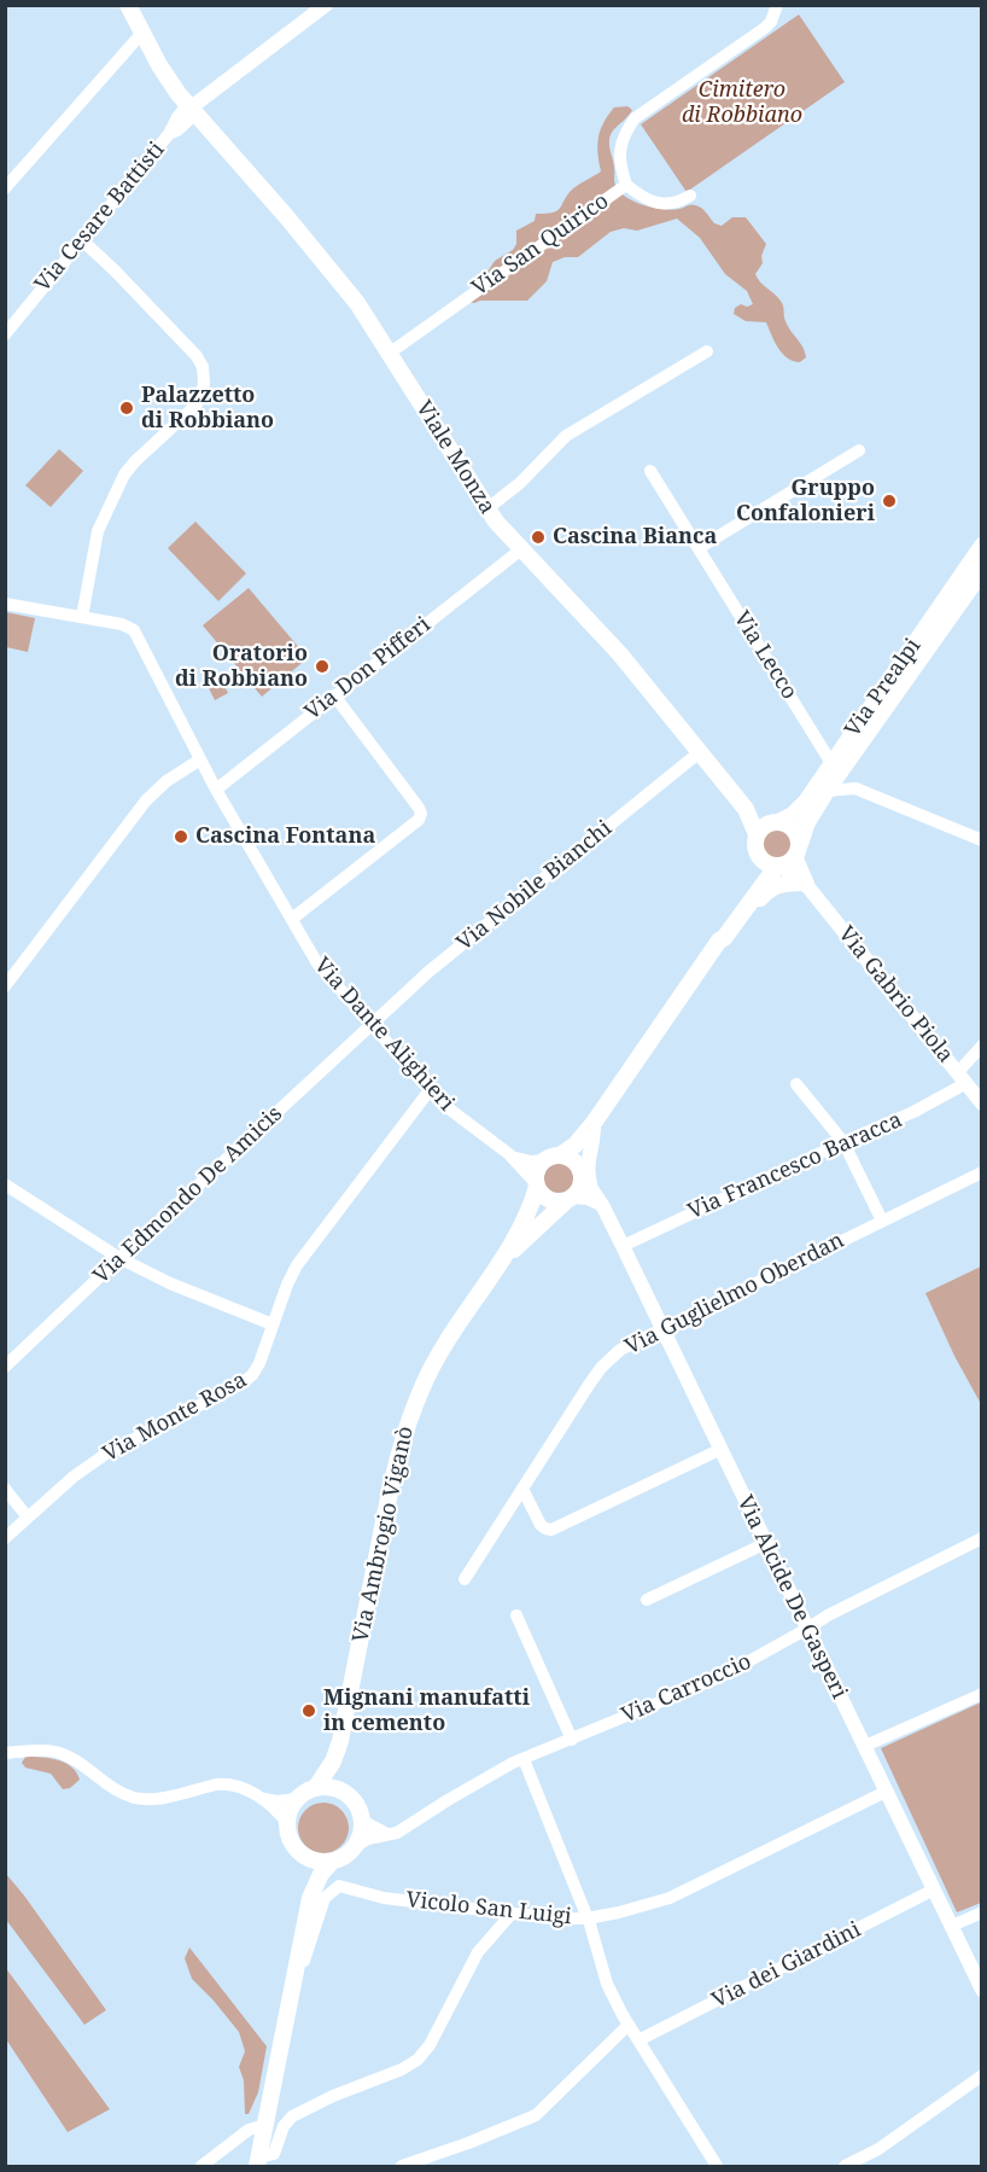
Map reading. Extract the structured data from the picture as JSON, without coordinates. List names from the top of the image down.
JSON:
{
  "streets": {
    "main road": ["Viale Monza", "Via Prealpi", "Via Ambrogio Viganò"],
    "street": [
      "Via Cesare Battisti",
      "Via San Quirico",
      "Via Lecco",
      "Via Don Pifferi",
      "Via Nobile Bianchi",
      "Via Gabrio Piola",
      "Via Dante Alighieri",
      "Via Francesco Baracca",
      "Via Edmondo De Amicis",
      "Via Guglielmo Oberdan",
      "Via Monte Rosa",
      "Via Alcide De Gasperi",
      "Via Carroccio",
      "Vicolo San Luigi",
      "Via dei Giardini"
    ]
  },
  "crossings": [
    ["Via Cesare Battisti", "Viale Monza"],
    ["Via San Quirico", "Viale Monza"],
    ["Viale Monza", "Via Don Pifferi"],
    ["Viale Monza", "Via Prealpi"],
    ["Viale Monza", "Via Nobile Bianchi"],
    ["Viale Monza", "Via Gabrio Piola"],
    ["Via Lecco", "Via Prealpi"],
    ["Via Don Pifferi", "Via Dante Alighieri"],
    ["Via Prealpi", "Via Gabrio Piola"],
    ["Via Nobile Bianchi", "Via Dante Alighieri"],
    ["Via Nobile Bianchi", "Via Edmondo De Amicis"],
    ["Via Gabrio Piola", "Via Francesco Baracca"],
    ["Via Dante Alighieri", "Via Edmondo De Amicis"],
    ["Via Dante Alighieri", "Via Monte Rosa"],
    ["Via Dante Alighieri", "Via Ambrogio Viganò"],
    ["Via Dante Alighieri", "Via Alcide De Gasperi"],
    ["Via Francesco Baracca", "Via Alcide De Gasperi"],
    ["Via Guglielmo Oberdan", "Via Alcide De Gasperi"],
    ["Via Ambrogio Viganò", "Via Alcide De Gasperi"],
    ["Via Ambrogio Viganò", "Via Carroccio"],
    ["Via Alcide De Gasperi", "Via Carroccio"],
    ["Via Alcide De Gasperi", "Vicolo San Luigi"],
    ["Via Alcide De Gasperi", "Via dei Giardini"]
  ],
  "parks": ["Cimitero di Robbiano"],
  "places": [
    "Palazzetto di Robbiano",
    "Gruppo Confalonieri",
    "Cascina Bianca",
    "Oratorio di Robbiano",
    "Cascina Fontana",
    "Mignani manufatti in cemento"
  ]
}
